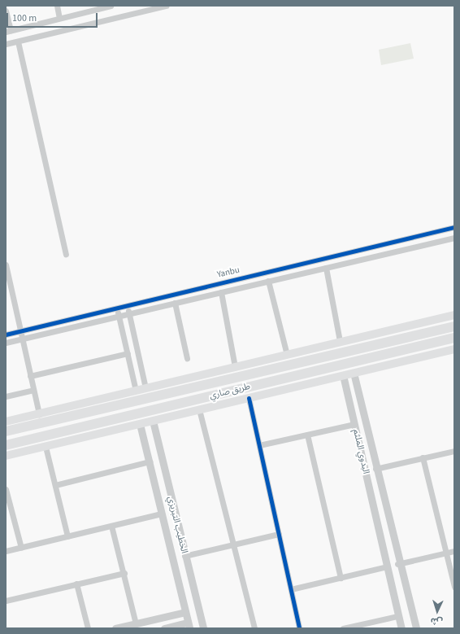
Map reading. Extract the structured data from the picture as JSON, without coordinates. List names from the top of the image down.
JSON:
{
  "streets": {
    "main road": ["طريق صاري"],
    "street": ["Yanbu", "البدوي الملثم", "الخطيب التبريزي"]
  },
  "scale_bar": "100 m",
  "north": "bottom"
}
